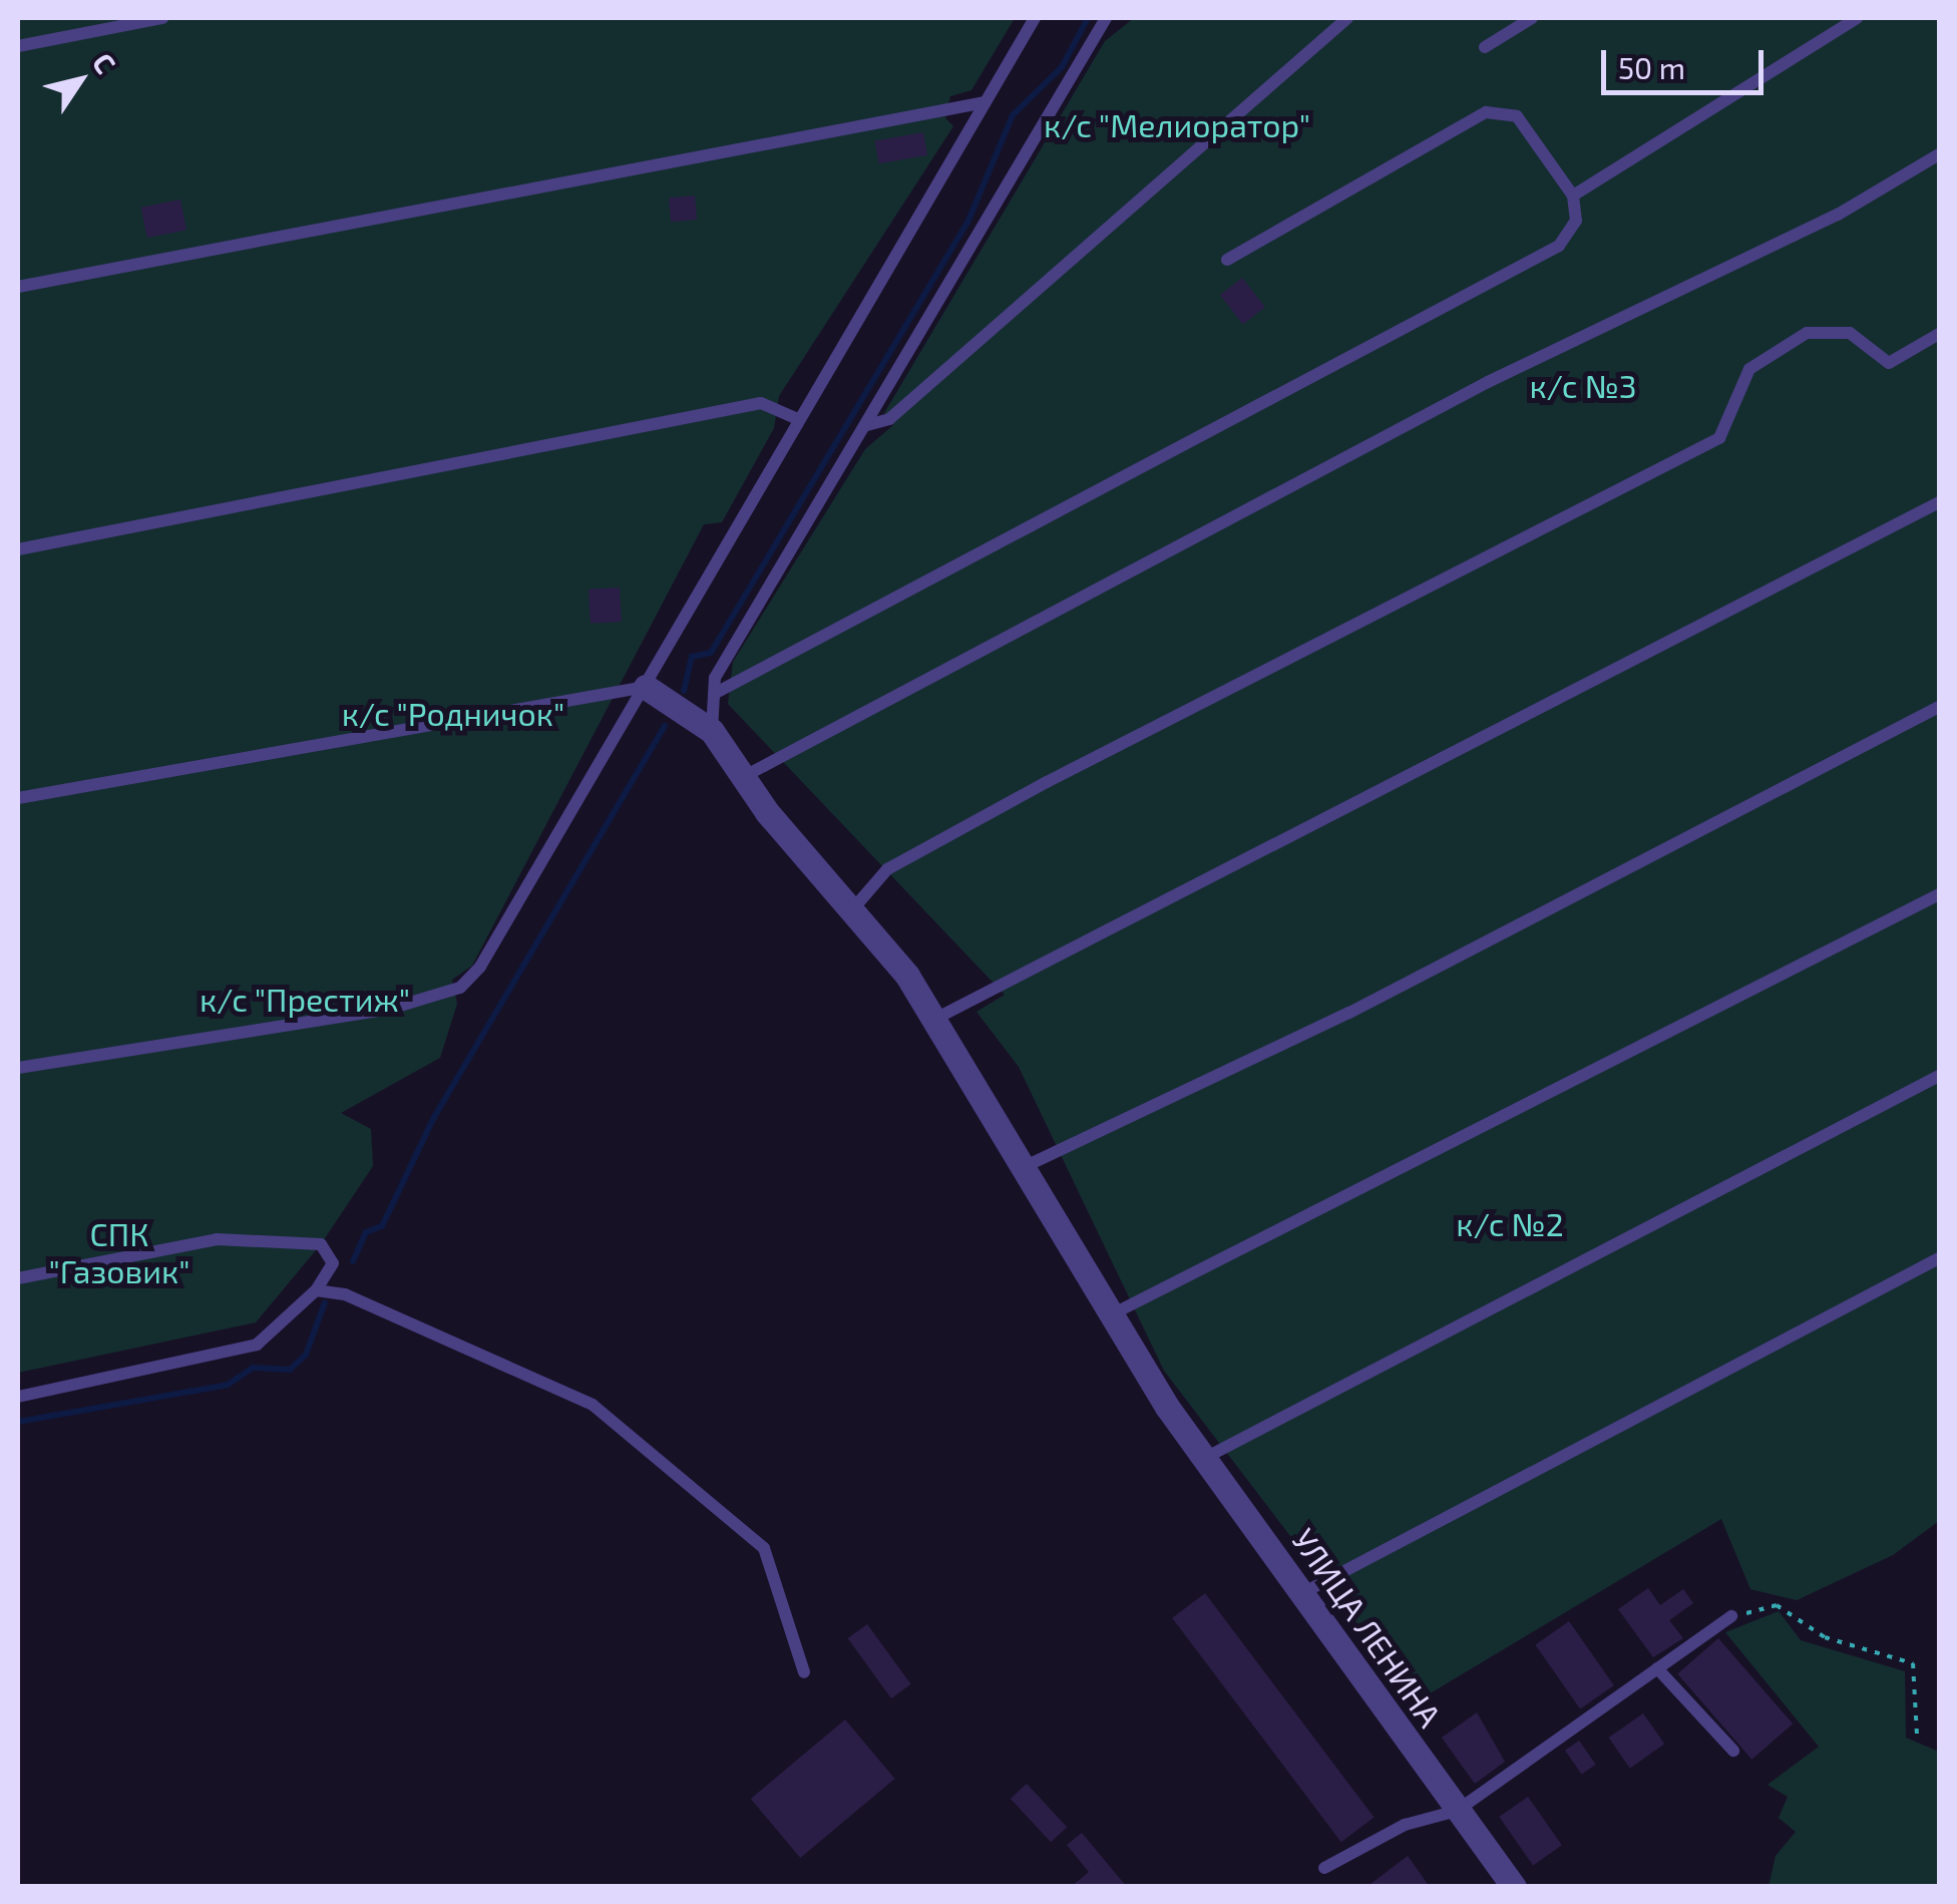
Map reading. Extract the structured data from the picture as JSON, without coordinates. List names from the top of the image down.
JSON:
{
  "streets": {
    "street": ["УЛИЦА ЛЕНИНА"]
  },
  "parks": [
    "к/с \"Мелиоратор\"",
    "к/с №3",
    "к/с \"Родничок\"",
    "к/с \"Престиж\"",
    "к/с №2",
    "СПК \"Газовик\""
  ],
  "scale_bar": "50 m",
  "north": "top right"
}
